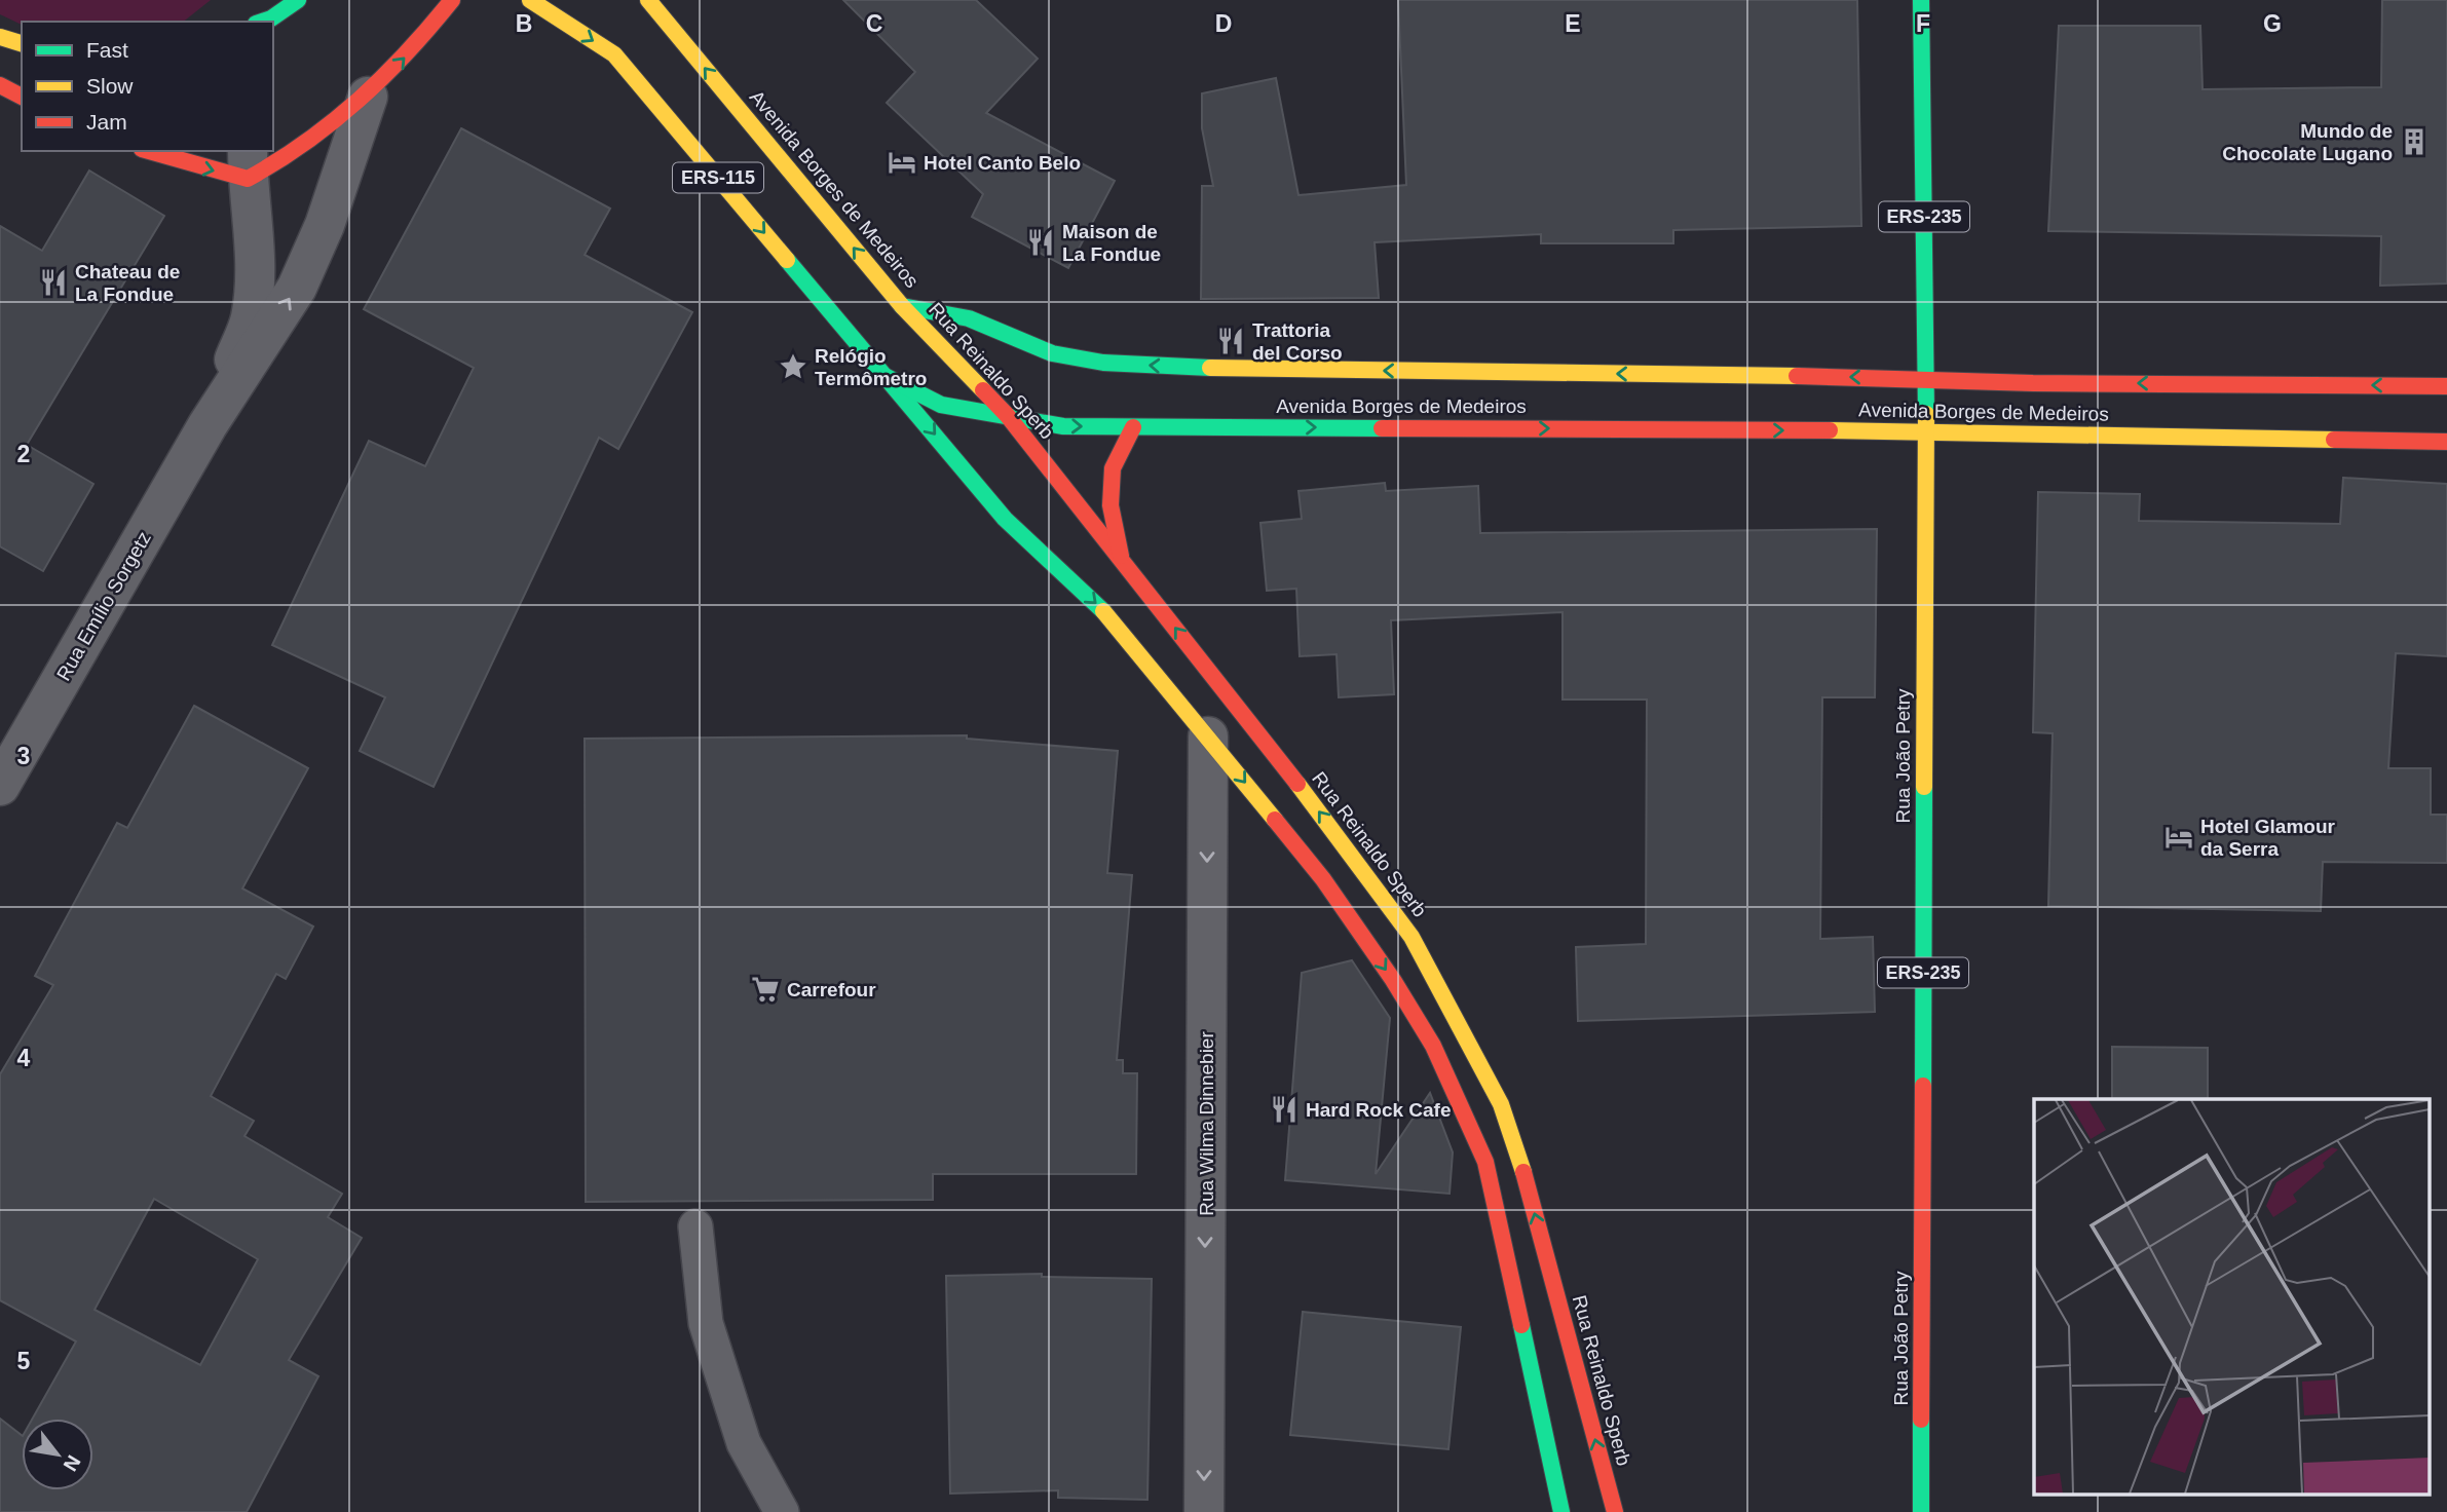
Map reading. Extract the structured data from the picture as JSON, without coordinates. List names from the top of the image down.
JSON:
{
  "streets": {
    "main road": [
      "ERS-115",
      "Avenida Borges de Medeiros",
      "ERS-235",
      "Rua Reinaldo Sperb",
      "Rua João Petry"
    ],
    "street": ["Rua Emílio Sorgetz", "Rua Wilma Dinnebier"]
  },
  "crossings": [
    ["Avenida Borges de Medeiros", "Rua Reinaldo Sperb"],
    ["Avenida Borges de Medeiros", "Rua João Petry"]
  ],
  "one_way": ["Rua Wilma Dinnebier"],
  "places": {
    "building": ["Mundo de Chocolate Lugano"],
    "hotel": ["Hotel Canto Belo", "Hotel Glamour da Serra"],
    "restaurant": [
      "Maison de La Fondue",
      "Chateau de La Fondue",
      "Trattoria del Corso",
      "Hard Rock Cafe"
    ],
    "place": ["Relógio Termômetro"],
    "supermarket": ["Carrefour"]
  },
  "legend": ["Fast", "Slow", "Jam"],
  "north": "bottom right",
  "grid": {
    "columns": [
      "B",
      "C",
      "D",
      "E",
      "F",
      "G"
    ],
    "rows": [
      "2",
      "3",
      "4",
      "5"
    ]
  }
}
